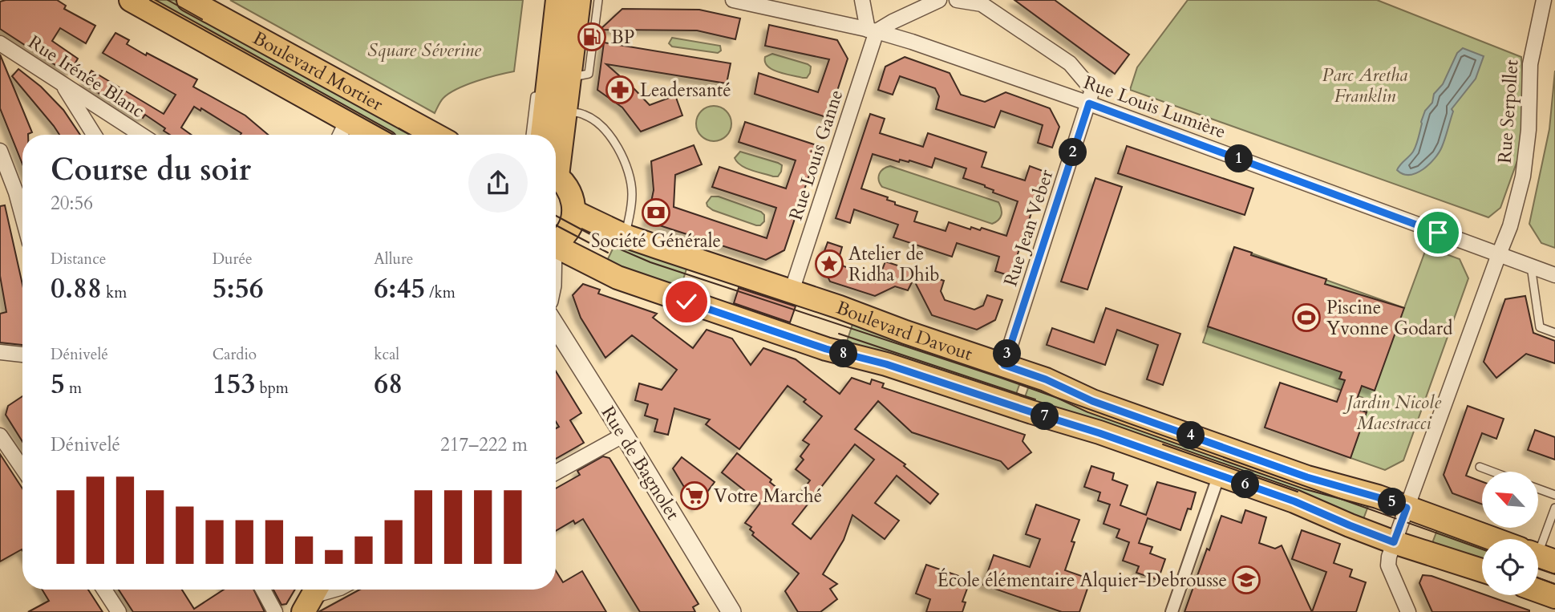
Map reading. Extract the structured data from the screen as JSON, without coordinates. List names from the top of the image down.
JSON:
{
  "streets": {
    "main road": ["Boulevard Mortier", "Boulevard Davout"],
    "street": [
      "Rue Irénée Blanc",
      "Rue Louis Lumière",
      "Rue Serpollet",
      "Rue Louis Ganne",
      "Rue Jean Veber",
      "Rue de Bagnolet"
    ]
  },
  "crossings": [
    ["Rue Louis Lumière", "Rue Serpollet"],
    ["Rue Louis Lumière", "Rue Louis Ganne"],
    ["Rue Louis Lumière", "Rue Jean Veber"],
    ["Rue Serpollet", "Boulevard Davout"],
    ["Rue Louis Ganne", "Boulevard Davout"],
    ["Rue Jean Veber", "Boulevard Davout"]
  ],
  "parks": ["Square Séverine", "Parc Aretha Franklin", "Jardin Nicole Maestracci"],
  "places": {
    "fuel station": ["BP"],
    "pharmacy": ["Leadersanté"],
    "bank": ["Société Générale"],
    "place": ["Atelier de Ridha Dhib"],
    "sports": ["Piscine Yvonne Godard"],
    "supermarket": ["Votre Marché"],
    "school or university": ["École élémentaire Alquier-Debrousse"]
  },
  "north": "top left",
  "page": {
    "heading": ["Course du soir", "20:56"],
    "pins": [
      "2",
      "1",
      "3",
      "8",
      "7",
      "4",
      "6",
      "5"
    ],
    "stats": [
      ["Distance", "0.88 km"],
      ["Durée", "5:56"],
      ["Allure", "6:45 /km"],
      ["Dénivelé", "5 m"],
      ["Cardio", "153 bpm"],
      ["kcal", "68"]
    ],
    "chart": ["Dénivelé", "217–222 m"]
  }
}
